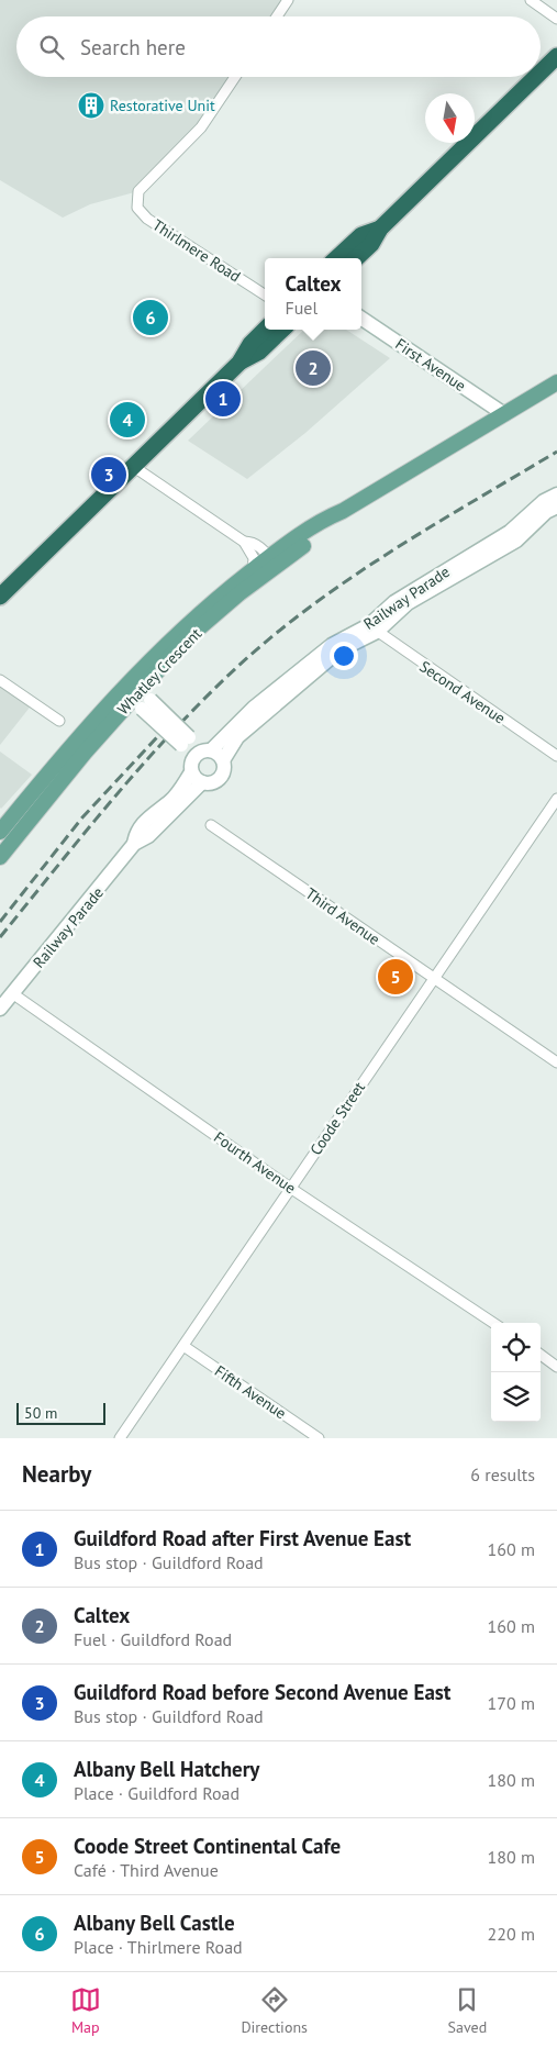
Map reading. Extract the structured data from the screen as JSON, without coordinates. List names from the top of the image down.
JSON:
{
  "streets": {
    "main road": ["Whatley Crescent"],
    "street": [
      "Thirlmere Road",
      "First Avenue",
      "Railway Parade",
      "Second Avenue",
      "Third Avenue",
      "Coode Street",
      "Fourth Avenue",
      "Fifth Avenue"
    ]
  },
  "crossings": [
    ["First Avenue", "Whatley Crescent"],
    ["Railway Parade", "Second Avenue"],
    ["Railway Parade", "Fourth Avenue"],
    ["Third Avenue", "Coode Street"],
    ["Coode Street", "Fourth Avenue"],
    ["Coode Street", "Fifth Avenue"]
  ],
  "places": {
    "building": ["Restorative Unit"]
  },
  "scale_bar": "50 m",
  "north": "bottom",
  "page": {
    "search": "Search here",
    "popup": ["Caltex", "Fuel"],
    "pins": [
      "6",
      "2",
      "1",
      "4",
      "3",
      "5"
    ],
    "scale": "50 m",
    "heading": ["Nearby", "6 results"],
    "list": [
      {
        "mark": "1",
        "name": "Guildford Road after First Avenue East",
        "note": "Bus stop · Guildford Road",
        "value": "160 m"
      },
      {
        "mark": "2",
        "name": "Caltex",
        "note": "Fuel · Guildford Road",
        "value": "160 m"
      },
      {
        "mark": "3",
        "name": "Guildford Road before Second Avenue East",
        "note": "Bus stop · Guildford Road",
        "value": "170 m"
      },
      {
        "mark": "4",
        "name": "Albany Bell Hatchery",
        "note": "Place · Guildford Road",
        "value": "180 m"
      },
      {
        "mark": "5",
        "name": "Coode Street Continental Cafe",
        "note": "Café · Third Avenue",
        "value": "180 m"
      },
      {
        "mark": "6",
        "name": "Albany Bell Castle",
        "note": "Place · Thirlmere Road",
        "value": "220 m"
      }
    ],
    "nav": ["Map", "Directions", "Saved"]
  }
}
